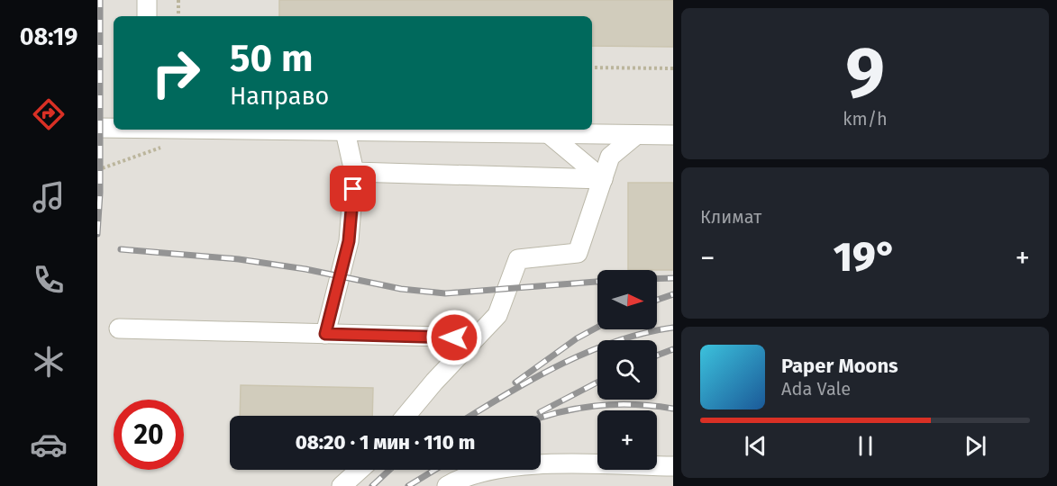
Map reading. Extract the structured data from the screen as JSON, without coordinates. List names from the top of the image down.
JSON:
{
  "north": "right",
  "page": {
    "tabs": "08:19",
    "tile": [
      ["9", "km/h"],
      "Климат"
    ],
    "turn": ["50 m", "Направо"],
    "heat": ["−", "19°", "+"],
    "map_buttons": "+",
    "song": ["Paper Moons", "Ada Vale"],
    "limit": "20",
    "trip": "08:20 · 1 мин · 110 m"
  }
}
